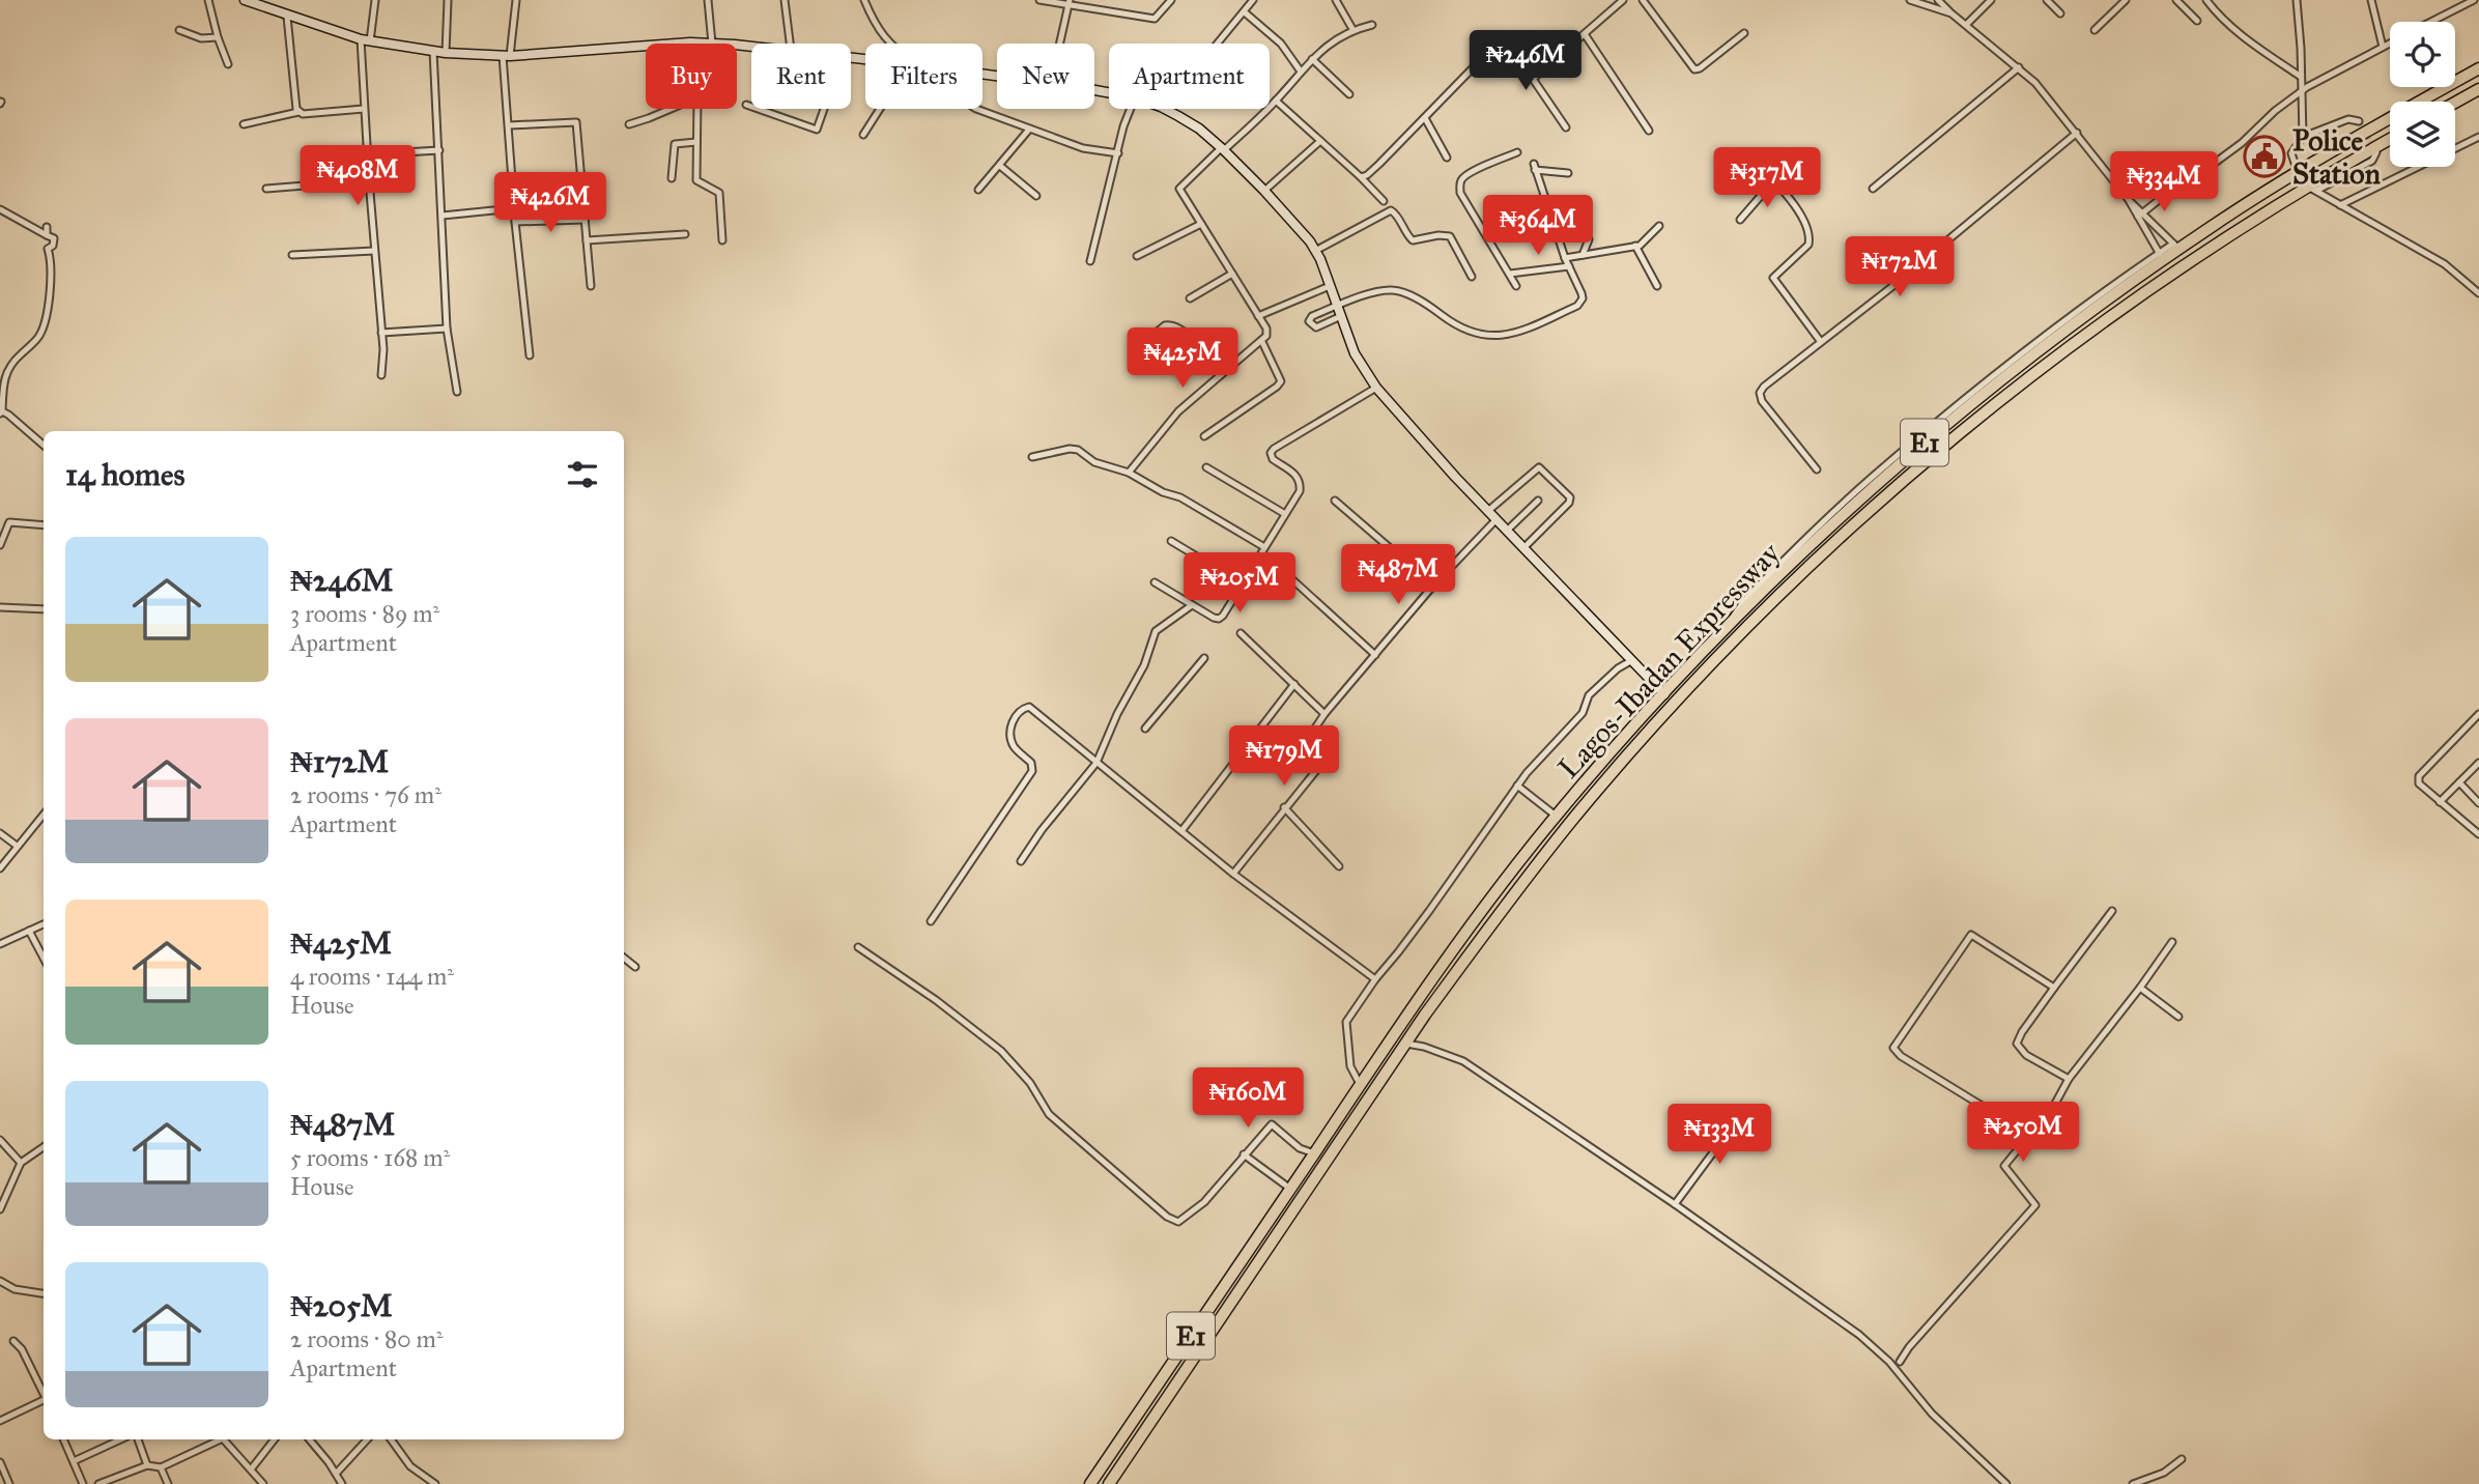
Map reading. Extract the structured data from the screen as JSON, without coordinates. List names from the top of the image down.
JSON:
{
  "streets": {
    "highway": ["E1", "Lagos-Ibadan Expressway"]
  },
  "places": {
    "public building": ["Police Station"]
  },
  "page": {
    "price": [
      "₦246M",
      "₦408M",
      "₦317M",
      "₦334M",
      "₦426M",
      "₦364M",
      "₦172M",
      "₦425M",
      "₦487M",
      "₦205M",
      "₦179M",
      "₦160M",
      "₦250M",
      "₦133M"
    ],
    "chip": [
      "Buy",
      "Rent",
      "Filters",
      "New",
      "Apartment"
    ],
    "heading": "14 homes",
    "list": [
      {
        "name": "₦246M",
        "note": "3 rooms · 89 m² · Apartment"
      },
      {
        "name": "₦172M",
        "note": "2 rooms · 76 m² · Apartment"
      },
      {
        "name": "₦425M",
        "note": "4 rooms · 144 m² · House"
      },
      {
        "name": "₦487M",
        "note": "5 rooms · 168 m² · House"
      },
      {
        "name": "₦205M",
        "note": "2 rooms · 80 m² · Apartment"
      }
    ]
  }
}
